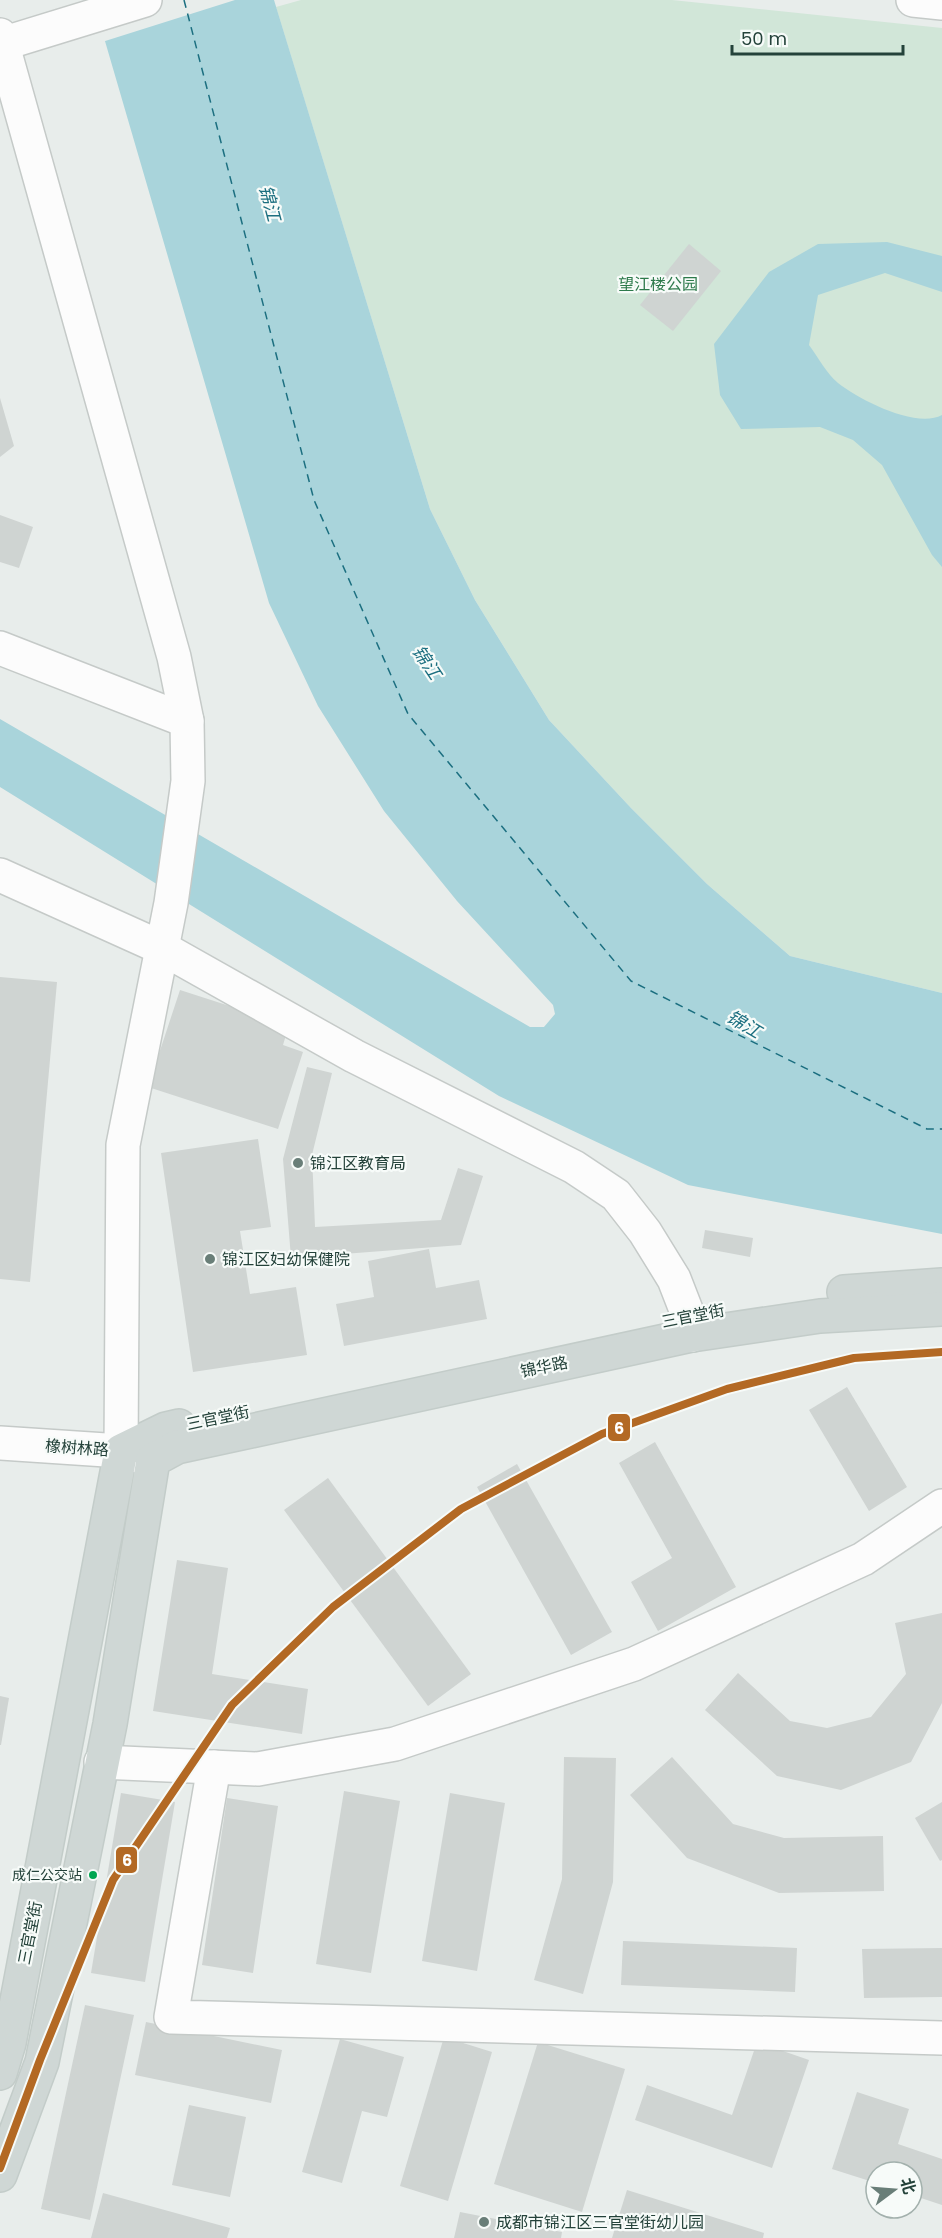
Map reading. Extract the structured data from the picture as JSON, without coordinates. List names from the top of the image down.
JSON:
{
  "streets": {
    "main road": ["三官堂街", "锦华路"],
    "street": ["橡树林路"]
  },
  "crossings": [
    ["三官堂街", "锦华路"],
    ["三官堂街", "橡树林路"],
    ["锦华路", "橡树林路"]
  ],
  "water": ["锦江"],
  "parks": ["望江楼公园"],
  "places": [
    "锦江区教育局",
    "锦江区妇幼保健院",
    "成仁公交站",
    "成都市锦江区三官堂街幼儿园"
  ],
  "lines": ["transit line 6"],
  "scale_bar": "50 m",
  "north": "right"
}
